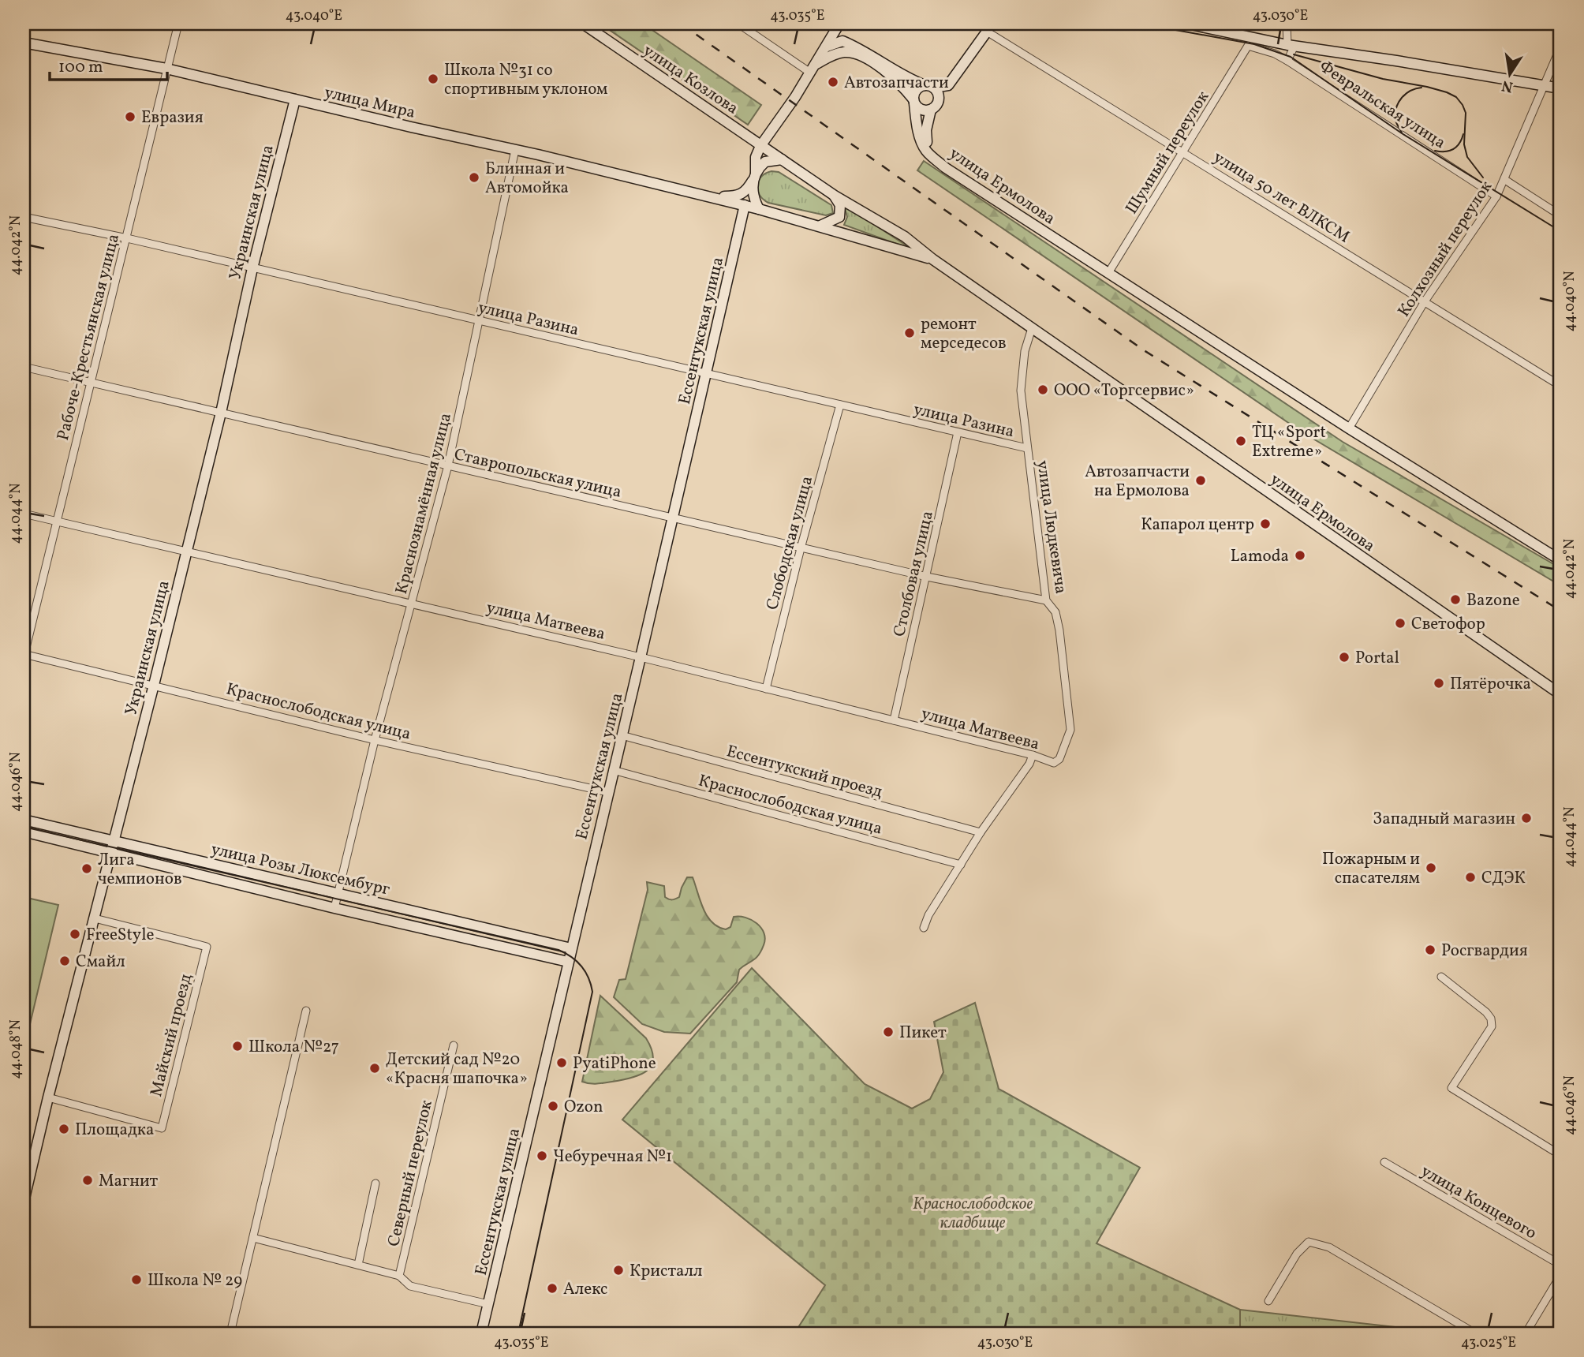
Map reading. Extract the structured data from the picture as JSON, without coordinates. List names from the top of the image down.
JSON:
{
  "streets": {
    "street": [
      "улица Козлова",
      "улица Мира",
      "Февральская улица",
      "Шумный переулок",
      "улица Ермолова",
      "улица 50 лет ВЛКСМ",
      "Украинская улица",
      "Колхозный переулок",
      "улица Разина",
      "Ессентукская улица",
      "Рабоче-Крестьянская улица",
      "Ставропольская улица",
      "Краснознамённая улица",
      "улица Людкевича",
      "Слободская улица",
      "Столбовая улица",
      "улица Матвеева",
      "Краснослободская улица",
      "Ессентукский проезд",
      "улица Розы Люксембург",
      "Майский проезд",
      "Северный переулок",
      "улица Концевого"
    ]
  },
  "crossings": [
    ["улица Козлова", "улица Мира"],
    ["улица Мира", "улица Ермолова"],
    ["улица Мира", "Украинская улица"],
    ["улица Мира", "Ессентукская улица"],
    ["улица Мира", "Рабоче-Крестьянская улица"],
    ["улица Мира", "Краснознамённая улица"],
    ["Февральская улица", "Шумный переулок"],
    ["Февральская улица", "Колхозный переулок"],
    ["Шумный переулок", "улица Ермолова"],
    ["Шумный переулок", "улица 50 лет ВЛКСМ"],
    ["улица Ермолова", "улица 50 лет ВЛКСМ"],
    ["улица Ермолова", "Колхозный переулок"],
    ["улица Ермолова", "улица Людкевича"],
    ["улица 50 лет ВЛКСМ", "Колхозный переулок"],
    ["Украинская улица", "улица Разина"],
    ["Украинская улица", "Ставропольская улица"],
    ["Украинская улица", "улица Матвеева"],
    ["Украинская улица", "Краснослободская улица"],
    ["Украинская улица", "улица Розы Люксембург"],
    ["Украинская улица", "Майский проезд"],
    ["улица Разина", "Ессентукская улица"],
    ["улица Разина", "Рабоче-Крестьянская улица"],
    ["улица Разина", "Краснознамённая улица"],
    ["улица Разина", "улица Людкевича"],
    ["улица Разина", "Слободская улица"],
    ["улица Разина", "Столбовая улица"],
    ["Ессентукская улица", "Ставропольская улица"],
    ["Ессентукская улица", "улица Матвеева"],
    ["Ессентукская улица", "Краснослободская улица"],
    ["Ессентукская улица", "Ессентукский проезд"],
    ["Ессентукская улица", "улица Розы Люксембург"],
    ["Рабоче-Крестьянская улица", "Ставропольская улица"],
    ["Рабоче-Крестьянская улица", "улица Матвеева"],
    ["Рабоче-Крестьянская улица", "Краснослободская улица"],
    ["Ставропольская улица", "Краснознамённая улица"],
    ["Ставропольская улица", "улица Людкевича"],
    ["Ставропольская улица", "Слободская улица"],
    ["Ставропольская улица", "Столбовая улица"],
    ["Краснознамённая улица", "улица Матвеева"],
    ["Краснознамённая улица", "Краснослободская улица"],
    ["Краснознамённая улица", "улица Розы Люксембург"],
    ["улица Людкевича", "улица Матвеева"],
    ["Слободская улица", "улица Матвеева"],
    ["Столбовая улица", "улица Матвеева"]
  ],
  "parks": ["Краснослободское кладбище"],
  "places": [
    "Школа №31 со спортивным уклоном",
    "Автозапчасти",
    "Евразия",
    "Блинная и Автомойка",
    "ремонт мерседесов",
    "ООО «Торгсервис»",
    "ТЦ «Sport Extreme»",
    "Автозапчасти на Ермолова",
    "Капарол центр",
    "Lamoda",
    "Bazone",
    "Светофор",
    "Portal",
    "Пятёрочка",
    "Западный магазин",
    "Пожарным и спасателям",
    "Лига чемпионов",
    "СДЭК",
    "FreeStyle",
    "Росгвардия",
    "Смайл",
    "Пикет",
    "Школа №27",
    "PyatiPhone",
    "Детский сад №20 «Красня шапочка»",
    "Ozon",
    "Площадка",
    "Чебуречная №1",
    "Магнит",
    "Кристалл",
    "Школа № 29",
    "Алекс"
  ],
  "scale_bar": "100 m",
  "north": "bottom",
  "coordinates": [
    "43.040°E",
    "43.035°E",
    "43.030°E",
    "44.042°N",
    "44.040°N",
    "44.044°N",
    "44.046°N",
    "44.048°N",
    "43.025°E"
  ]
}
